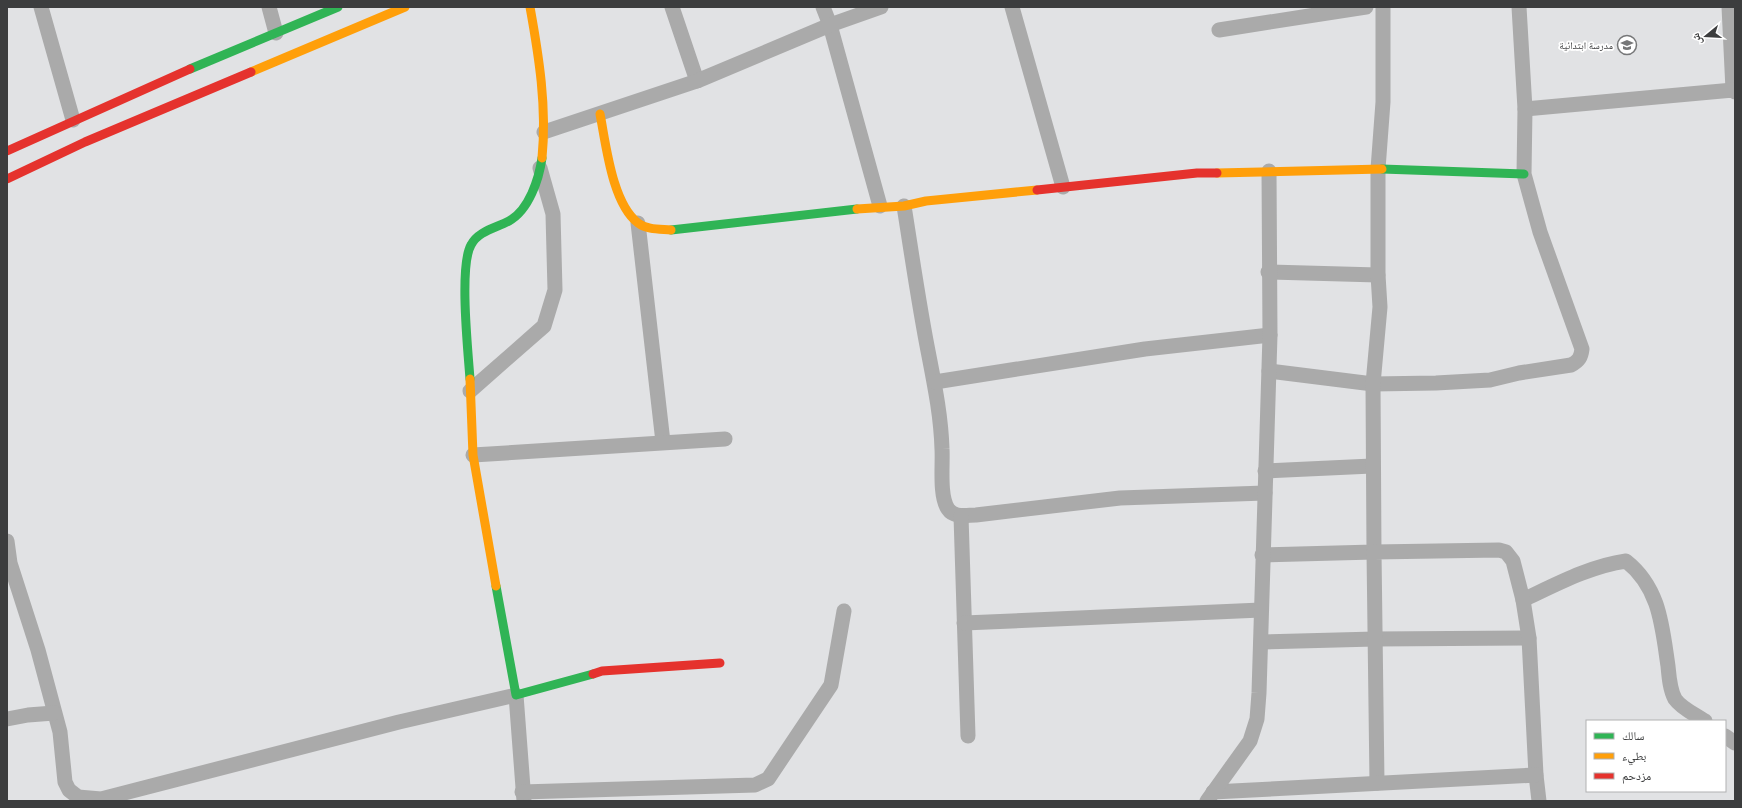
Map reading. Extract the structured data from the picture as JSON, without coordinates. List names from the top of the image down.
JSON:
{
  "places": {
    "school or university": ["مدرسة ابتدائية"]
  },
  "legend": ["سالك", "بطيء", "مزدحم"],
  "north": "left"
}
